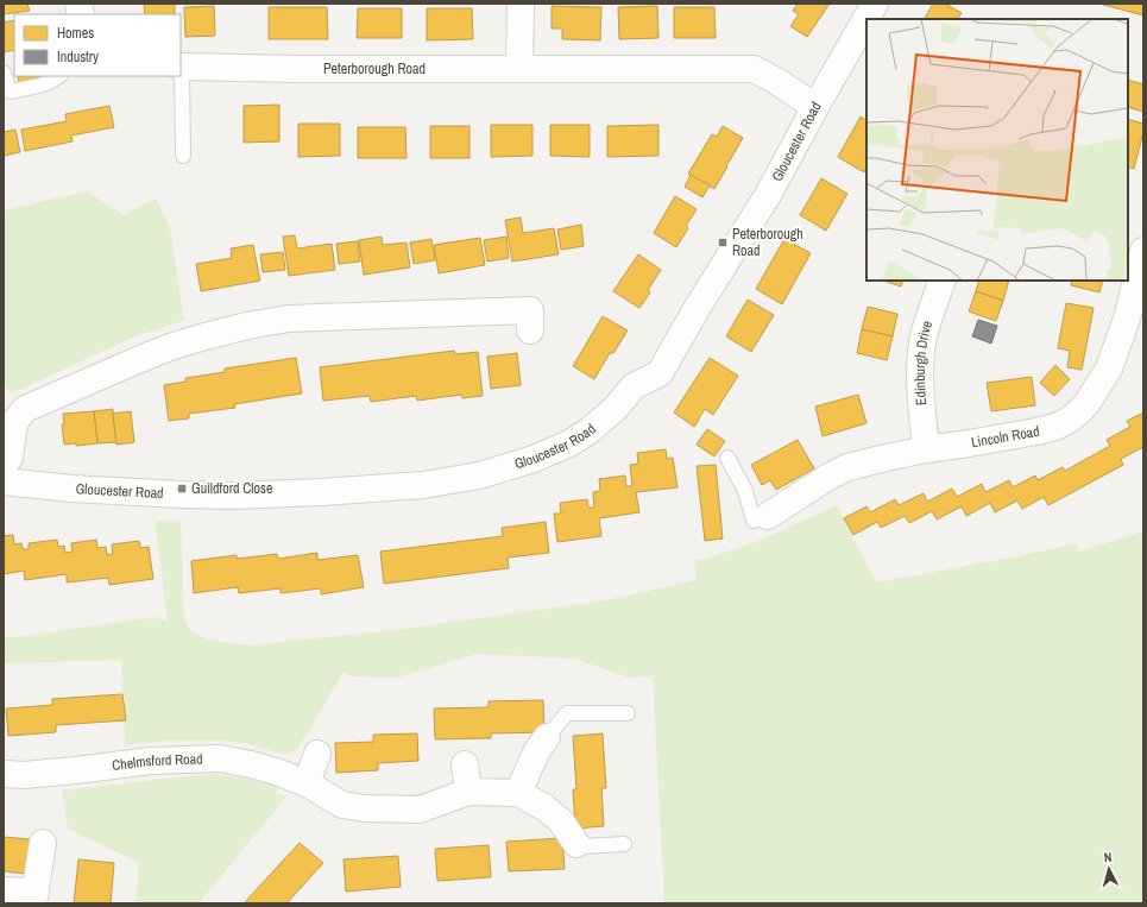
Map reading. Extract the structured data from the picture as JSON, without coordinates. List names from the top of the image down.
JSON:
{
  "streets": {
    "street": [
      "Peterborough Road",
      "Gloucester Road",
      "Edinburgh Drive",
      "Lincoln Road",
      "Chelmsford Road"
    ]
  },
  "crossings": [
    ["Peterborough Road", "Gloucester Road"],
    ["Edinburgh Drive", "Lincoln Road"]
  ],
  "places": {
    "transit": ["Peterborough Road", "Guildford Close"]
  },
  "legend": ["Homes", "Industry"],
  "north": "top"
}
